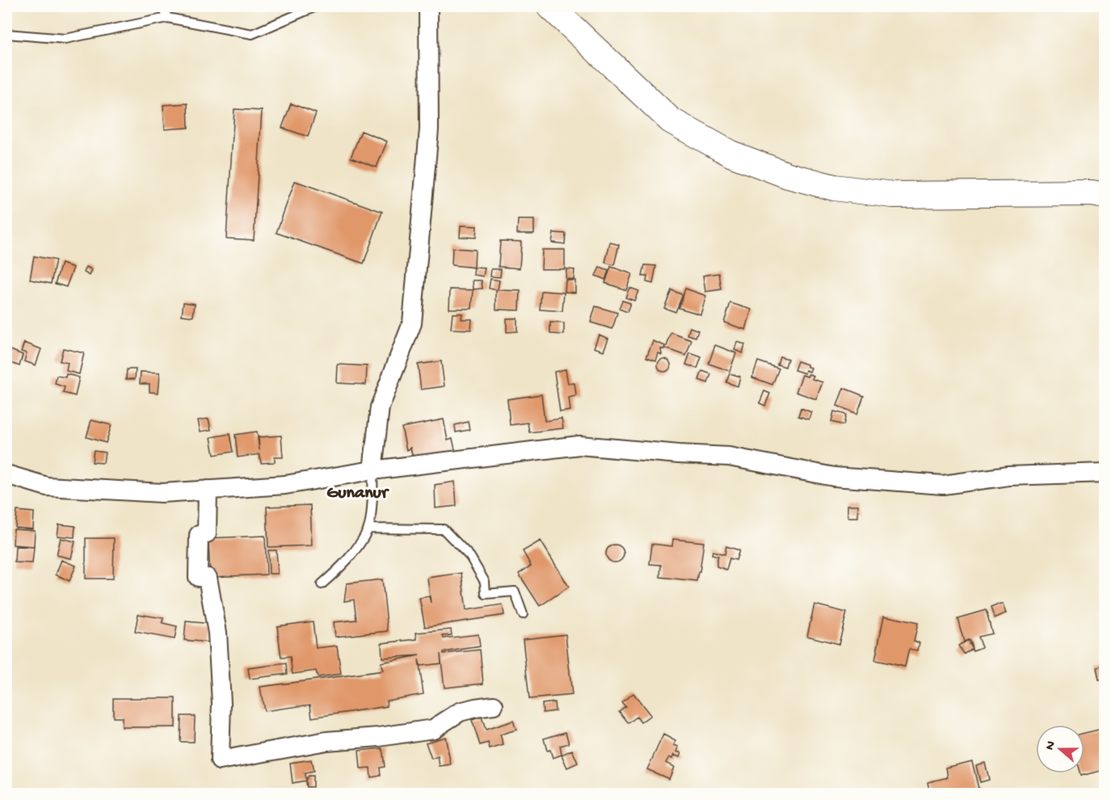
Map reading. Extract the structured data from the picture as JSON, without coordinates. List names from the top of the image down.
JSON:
{
  "districts": ["Gunanur"],
  "north": "left"
}
